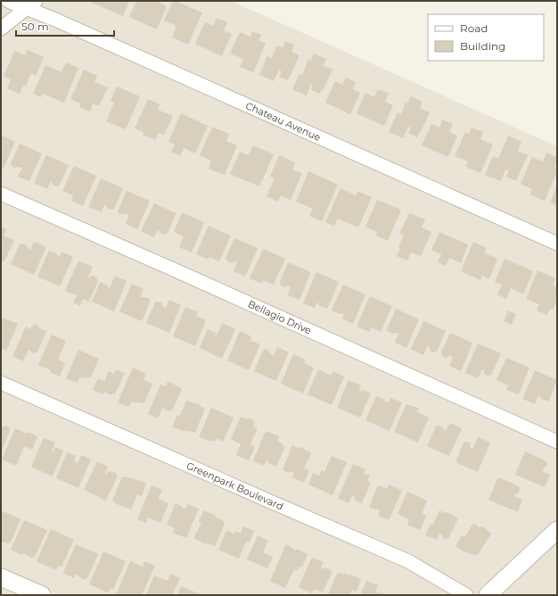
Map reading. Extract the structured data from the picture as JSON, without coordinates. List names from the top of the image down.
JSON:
{
  "streets": {
    "street": ["Chateau Avenue", "Bellagio Drive", "Greenpark Boulevard"]
  },
  "legend": ["Road", "Building"],
  "scale_bar": "50 m"
}
